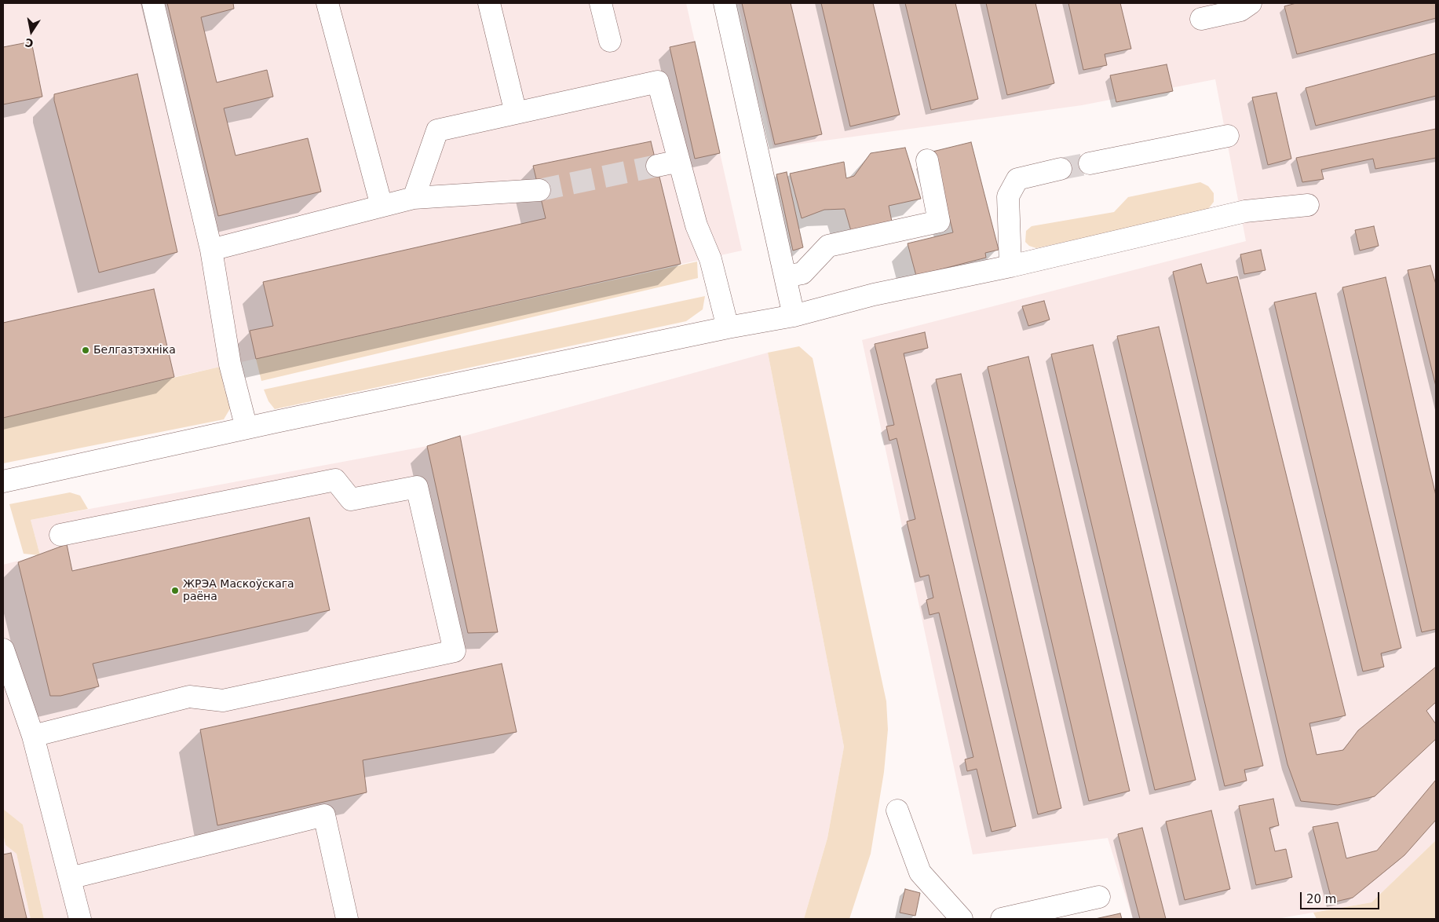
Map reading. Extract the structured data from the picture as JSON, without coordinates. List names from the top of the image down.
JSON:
{
  "places": ["Белгазтэхніка", "ЖРЭА Маскоўскага раёна"],
  "scale_bar": "20 m",
  "north": "bottom"
}
